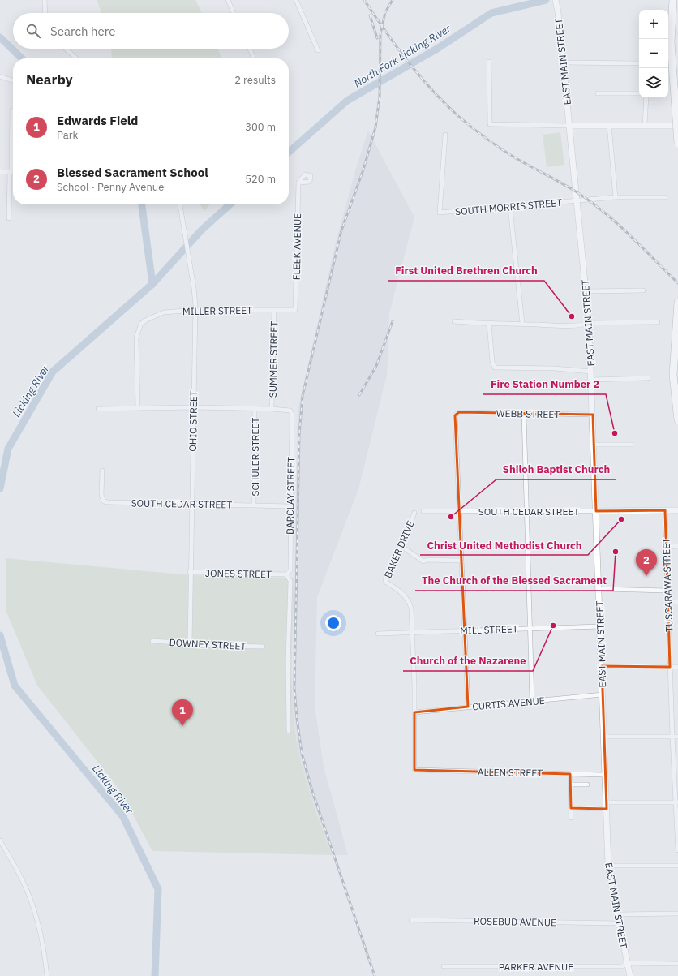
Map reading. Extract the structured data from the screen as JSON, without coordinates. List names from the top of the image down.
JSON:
{
  "streets": {
    "main road": ["EAST MAIN STREET"],
    "street": [
      "SOUTH MORRIS STREET",
      "FLEEK AVENUE",
      "MILLER STREET",
      "SUMMER STREET",
      "WEBB STREET",
      "OHIO STREET",
      "SCHULER STREET",
      "BARCLAY STREET",
      "SOUTH CEDAR STREET",
      "BAKER DRIVE",
      "JONES STREET",
      "TUSCARAWA STREET",
      "MILL STREET",
      "DOWNEY STREET",
      "CURTIS AVENUE",
      "ALLEN STREET",
      "ROSEBUD AVENUE",
      "PARKER AVENUE"
    ]
  },
  "crossings": [
    ["EAST MAIN STREET", "SOUTH MORRIS STREET"],
    ["EAST MAIN STREET", "WEBB STREET"],
    ["EAST MAIN STREET", "SOUTH CEDAR STREET"],
    ["EAST MAIN STREET", "MILL STREET"],
    ["EAST MAIN STREET", "CURTIS AVENUE"],
    ["EAST MAIN STREET", "ALLEN STREET"],
    ["EAST MAIN STREET", "ROSEBUD AVENUE"],
    ["EAST MAIN STREET", "PARKER AVENUE"],
    ["FLEEK AVENUE", "MILLER STREET"],
    ["MILLER STREET", "SUMMER STREET"],
    ["MILLER STREET", "OHIO STREET"],
    ["SUMMER STREET", "BARCLAY STREET"],
    ["WEBB STREET", "SOUTH CEDAR STREET"],
    ["OHIO STREET", "SOUTH CEDAR STREET"],
    ["OHIO STREET", "JONES STREET"],
    ["OHIO STREET", "DOWNEY STREET"],
    ["SCHULER STREET", "SOUTH CEDAR STREET"],
    ["BARCLAY STREET", "SOUTH CEDAR STREET"],
    ["BARCLAY STREET", "JONES STREET"],
    ["BAKER DRIVE", "MILL STREET"],
    ["CURTIS AVENUE", "ALLEN STREET"]
  ],
  "water": ["North Fork Licking River", "Licking River"],
  "places": [
    "First United Brethren Church",
    "Fire Station Number 2",
    "Shiloh Baptist Church",
    "Christ United Methodist Church",
    "The Church of the Blessed Sacrament",
    "Church of the Nazarene"
  ],
  "page": {
    "map_buttons": ["+", "−"],
    "search": "Search here",
    "heading": ["Nearby", "2 results"],
    "list": [
      {
        "mark": "1",
        "name": "Edwards Field",
        "note": "Park",
        "value": "300 m"
      },
      {
        "mark": "2",
        "name": "Blessed Sacrament School",
        "note": "School · Penny Avenue",
        "value": "520 m"
      }
    ],
    "pins": ["2", "1"]
  }
}
